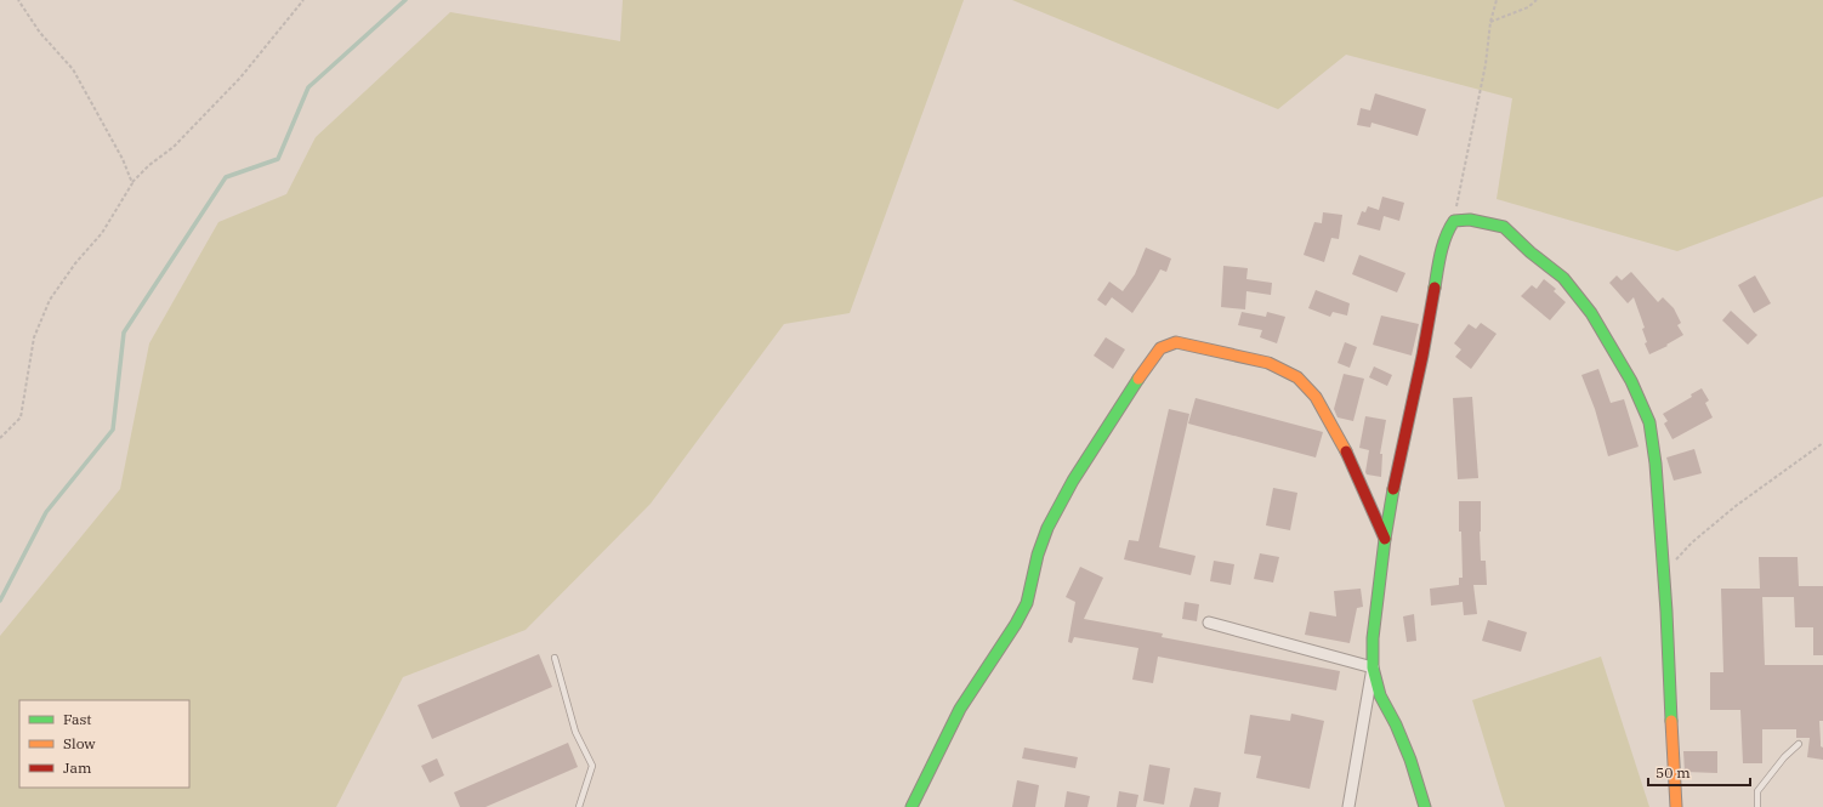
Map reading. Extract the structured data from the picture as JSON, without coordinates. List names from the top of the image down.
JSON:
{
  "legend": ["Fast", "Slow", "Jam"],
  "scale_bar": "50 m"
}
